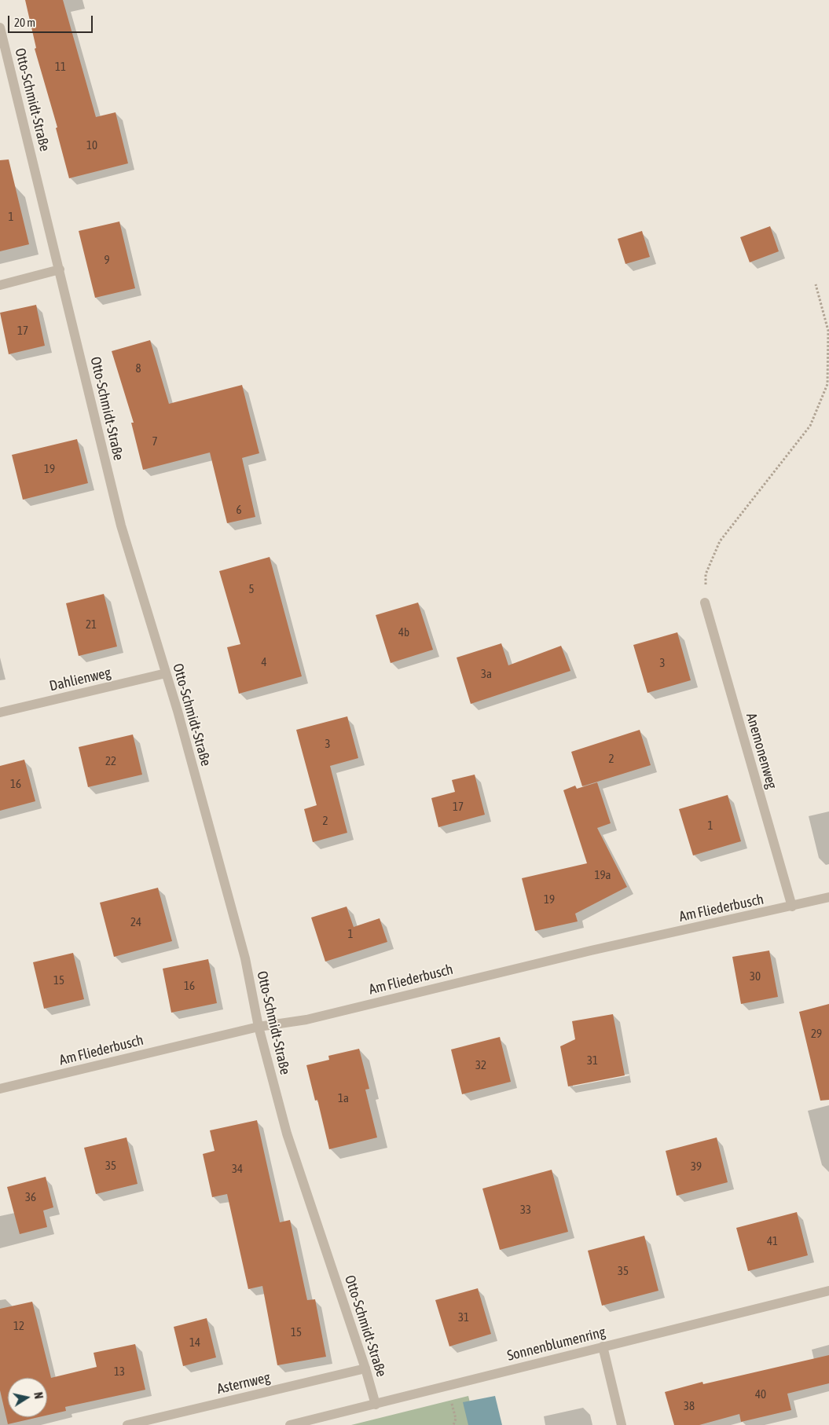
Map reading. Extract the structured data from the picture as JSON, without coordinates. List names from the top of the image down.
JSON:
{
  "streets": {
    "street": [
      "Otto-Schmidt-Straße",
      "Dahlienweg",
      "Anemonenweg",
      "Am Fliederbusch",
      "Sonnenblumenring",
      "Asternweg"
    ]
  },
  "crossings": [
    ["Otto-Schmidt-Straße", "Dahlienweg"],
    ["Otto-Schmidt-Straße", "Am Fliederbusch"],
    ["Otto-Schmidt-Straße", "Sonnenblumenring"],
    ["Otto-Schmidt-Straße", "Asternweg"],
    ["Anemonenweg", "Am Fliederbusch"]
  ],
  "house_numbers": [
    "11",
    "10",
    "1",
    "9",
    "17",
    "8",
    "7",
    "19",
    "6",
    "5",
    "21",
    "4b",
    "4",
    "3",
    "3a",
    "3",
    "2",
    "22",
    "16",
    "17",
    "2",
    "1",
    "19a",
    "19",
    "24",
    "1",
    "30",
    "15",
    "16",
    "29",
    "31",
    "32",
    "1a",
    "35",
    "39",
    "34",
    "36",
    "33",
    "41",
    "35",
    "31",
    "12",
    "15",
    "14",
    "13",
    "40",
    "38"
  ],
  "scale_bar": "20 m",
  "north": "right"
}
